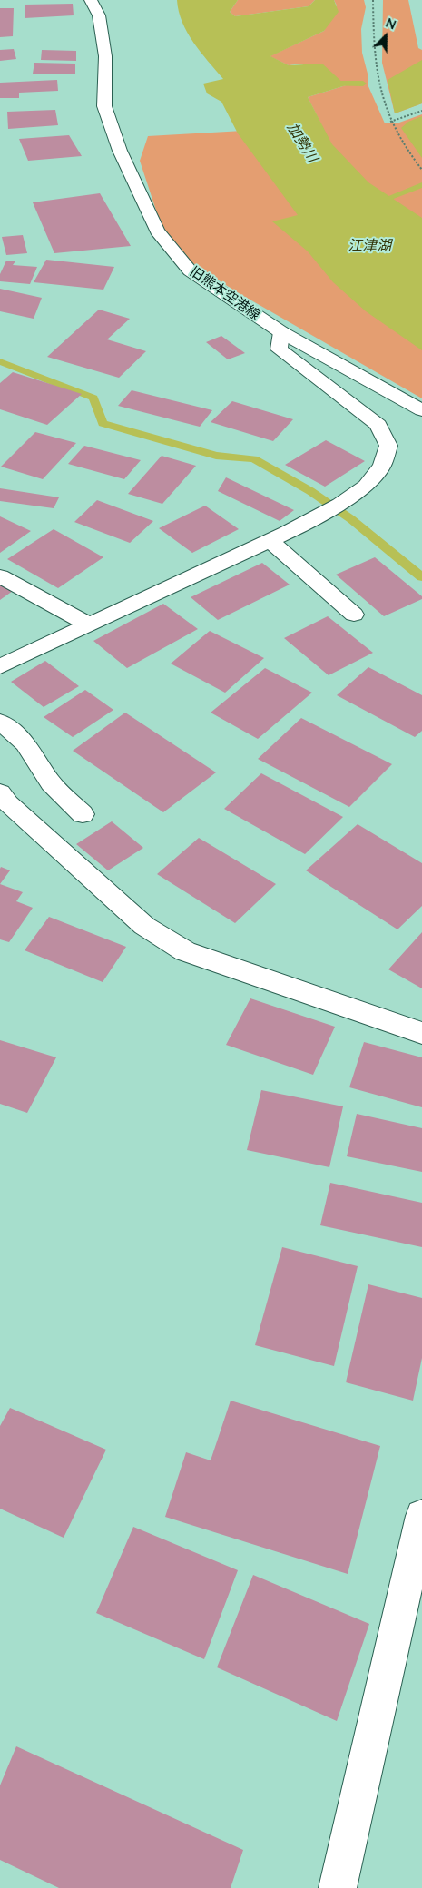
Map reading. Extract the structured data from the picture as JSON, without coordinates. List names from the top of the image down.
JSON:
{
  "streets": {
    "street": ["旧熊本空港線"]
  },
  "water": ["加勢川", "江津湖"],
  "north": "top right"
}
